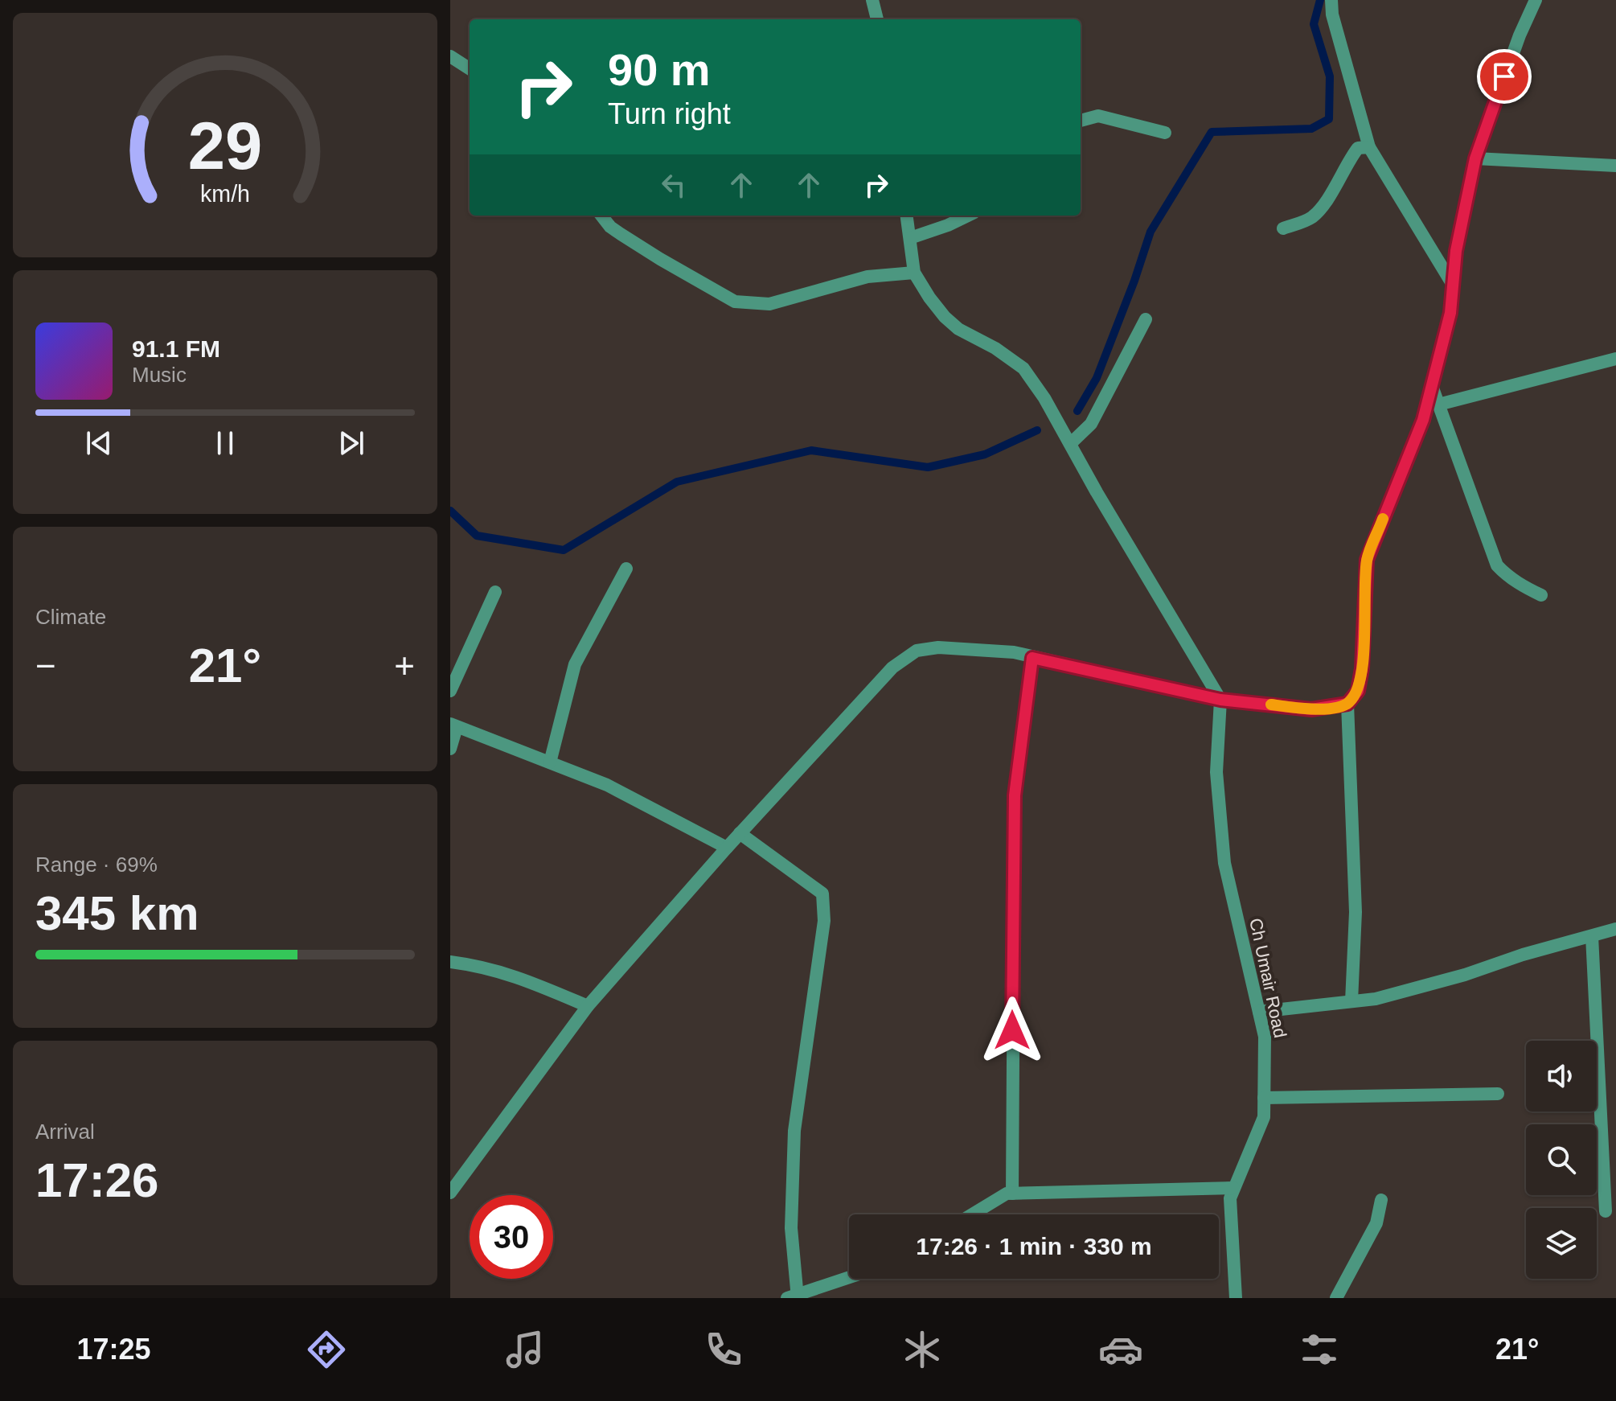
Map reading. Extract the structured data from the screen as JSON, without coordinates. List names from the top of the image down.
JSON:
{
  "streets": {
    "street": ["Ch Umair Road"]
  },
  "page": {
    "turn": ["90 m", "Turn right"],
    "song": ["91.1 FM", "Music"],
    "tile": [
      "Climate",
      ["Range · 69%", "345 km"],
      ["Arrival", "17:26"]
    ],
    "heat": ["−", "21°", "+"],
    "limit": "30",
    "trip": "17:26 · 1 min · 330 m",
    "tabs": ["17:25", "21°"],
    "gauge": ["29", "km/h"]
  }
}
